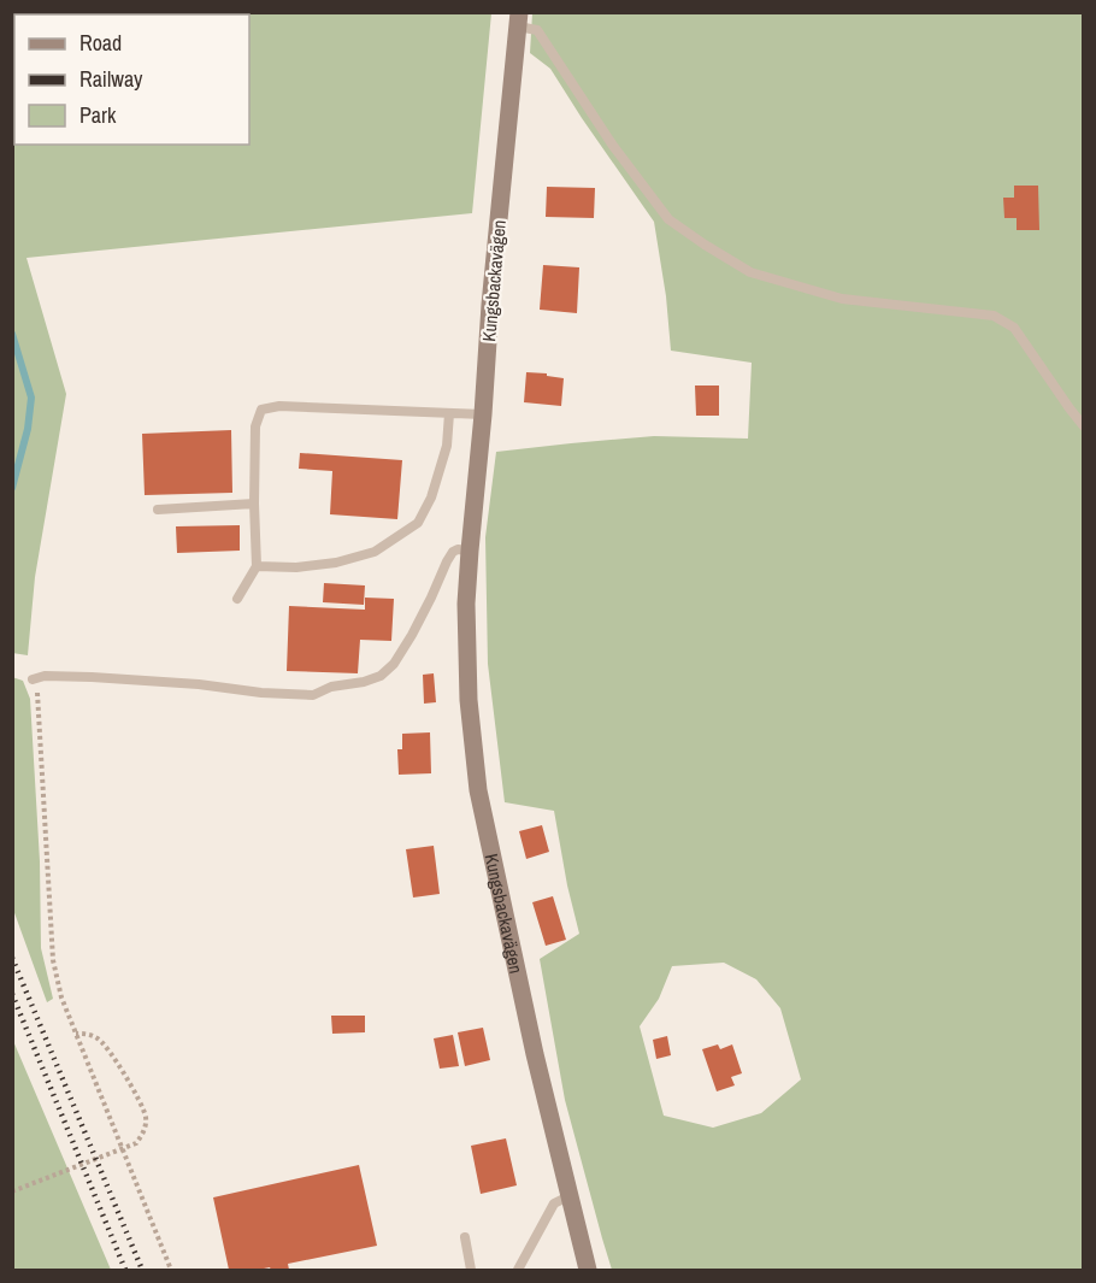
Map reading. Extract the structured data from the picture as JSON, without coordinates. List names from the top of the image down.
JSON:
{
  "streets": {
    "street": ["Kungsbackavägen"]
  },
  "legend": ["Road", "Railway", "Park"]
}
